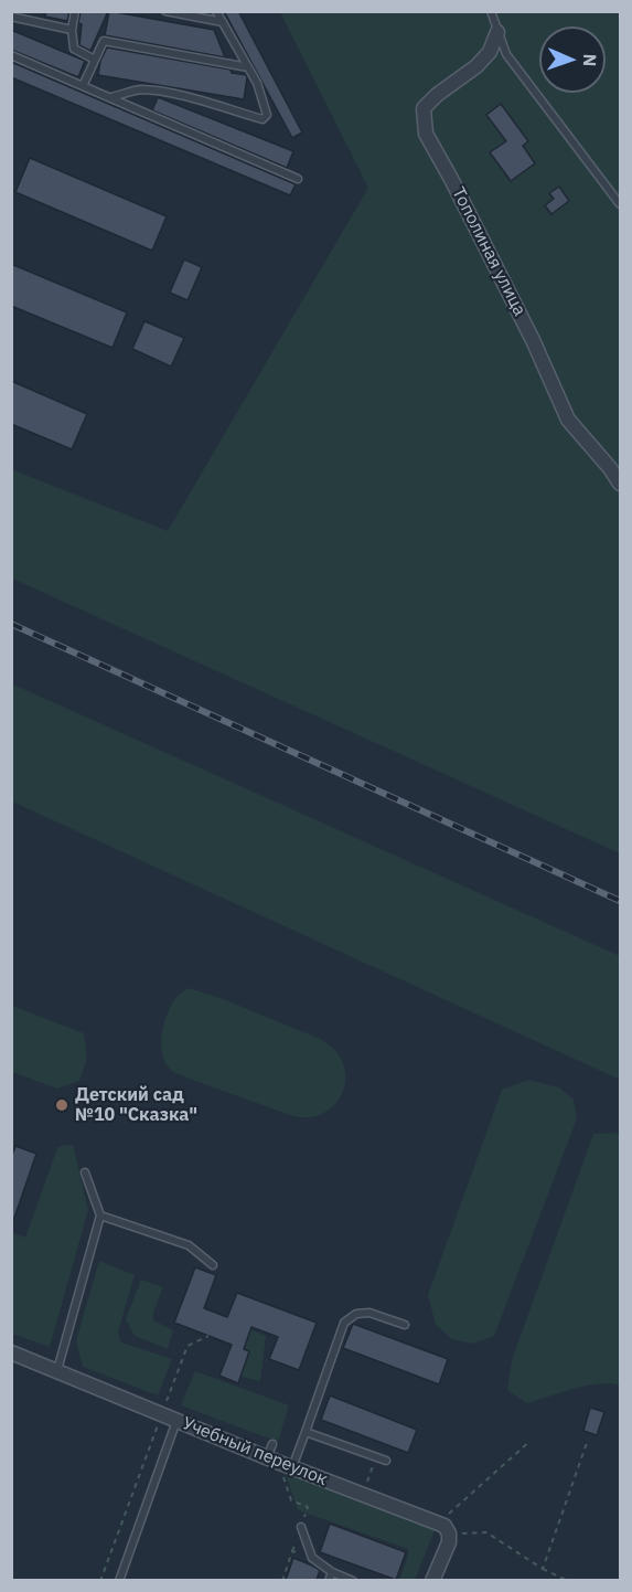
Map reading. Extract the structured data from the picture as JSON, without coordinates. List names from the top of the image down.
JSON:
{
  "streets": {
    "street": ["Тополиная улица", "Учебный переулок"]
  },
  "places": ["Детский сад №10 \"Сказка\""],
  "north": "right"
}
